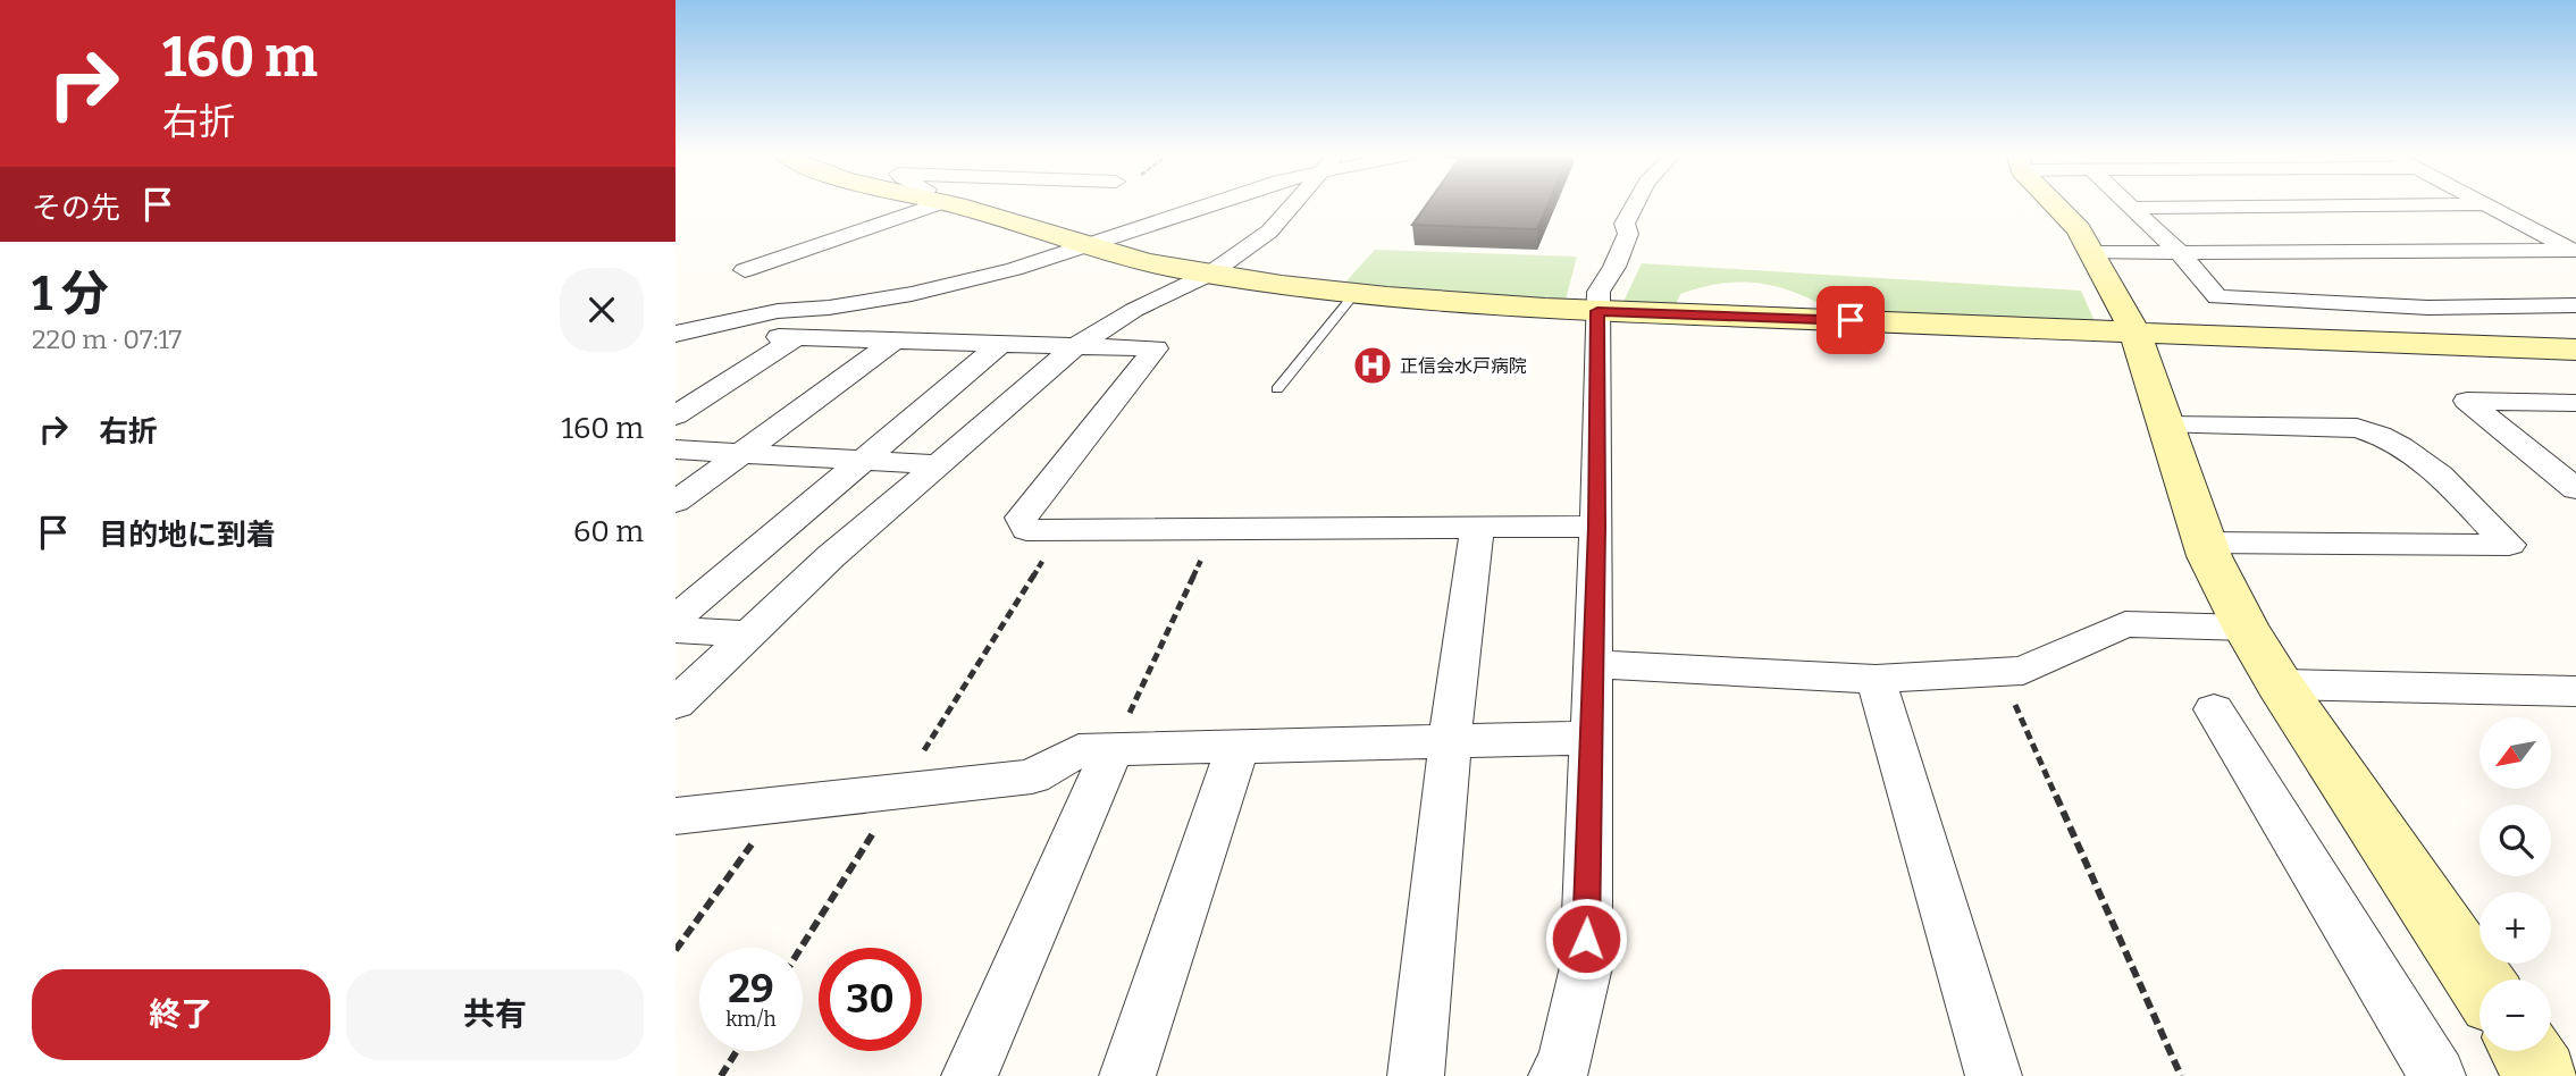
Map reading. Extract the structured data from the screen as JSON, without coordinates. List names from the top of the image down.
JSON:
{
  "places": {
    "hospital": ["正信会水戸病院"]
  },
  "north": "bottom left",
  "page": {
    "turn": ["160 m", "右折"],
    "then": "その先",
    "heading": ["1 分", "220 m · 07:17"],
    "list": [
      {
        "name": "右折",
        "value": "160 m"
      },
      {
        "name": "目的地に到着",
        "value": "60 m"
      }
    ],
    "map_buttons": ["+", "−"],
    "speed": "29 km/h",
    "limit": "30",
    "buttons": ["終了", "共有"]
  }
}
